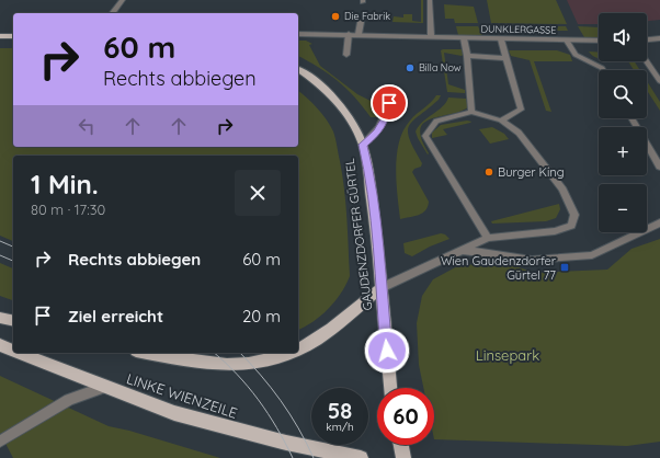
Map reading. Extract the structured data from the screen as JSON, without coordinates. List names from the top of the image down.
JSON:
{
  "streets": {
    "main road": ["GAUDENZDORFER GÜRTEL", "LINKE WIENZEILE"],
    "street": ["DUNKLERGASSE"]
  },
  "parks": ["Linsepark"],
  "places": {
    "other": ["Die Fabrik", "Billa Now", "Burger King"],
    "transit": ["Wien Gaudenzdorfer Gürtel 77"]
  },
  "page": {
    "map_buttons": ["+", "−"],
    "turn": ["60 m", "Rechts abbiegen"],
    "heading": ["1 Min.", "80 m · 17:30"],
    "list": [
      {
        "name": "Rechts abbiegen",
        "value": "60 m"
      },
      {
        "name": "Ziel erreicht",
        "value": "20 m"
      }
    ],
    "speed": "58 km/h",
    "limit": "60"
  }
}
